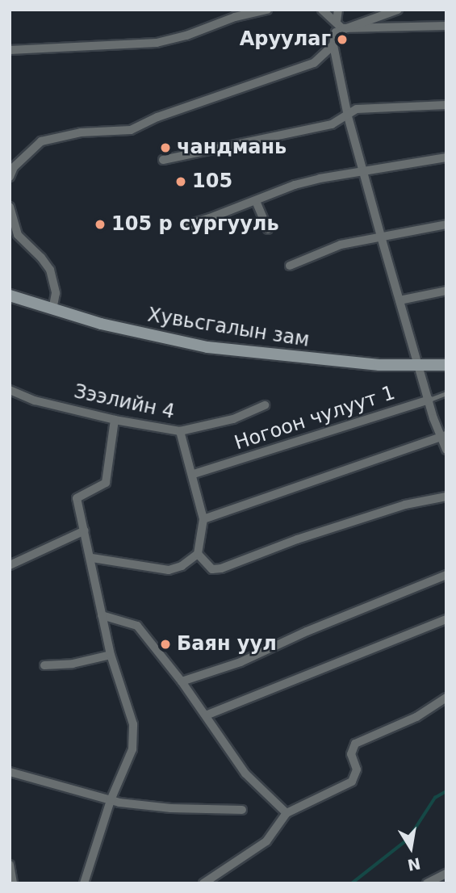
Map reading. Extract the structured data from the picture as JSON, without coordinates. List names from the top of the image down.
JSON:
{
  "streets": {
    "main road": ["Хувьсгалын зам"],
    "street": ["Зээлийн 4", "Ногоон чулуут 1"]
  },
  "places": [
    "Аруулаг",
    "чандмань",
    "105",
    "105 р сургууль",
    "Баян уул"
  ],
  "north": "bottom"
}
